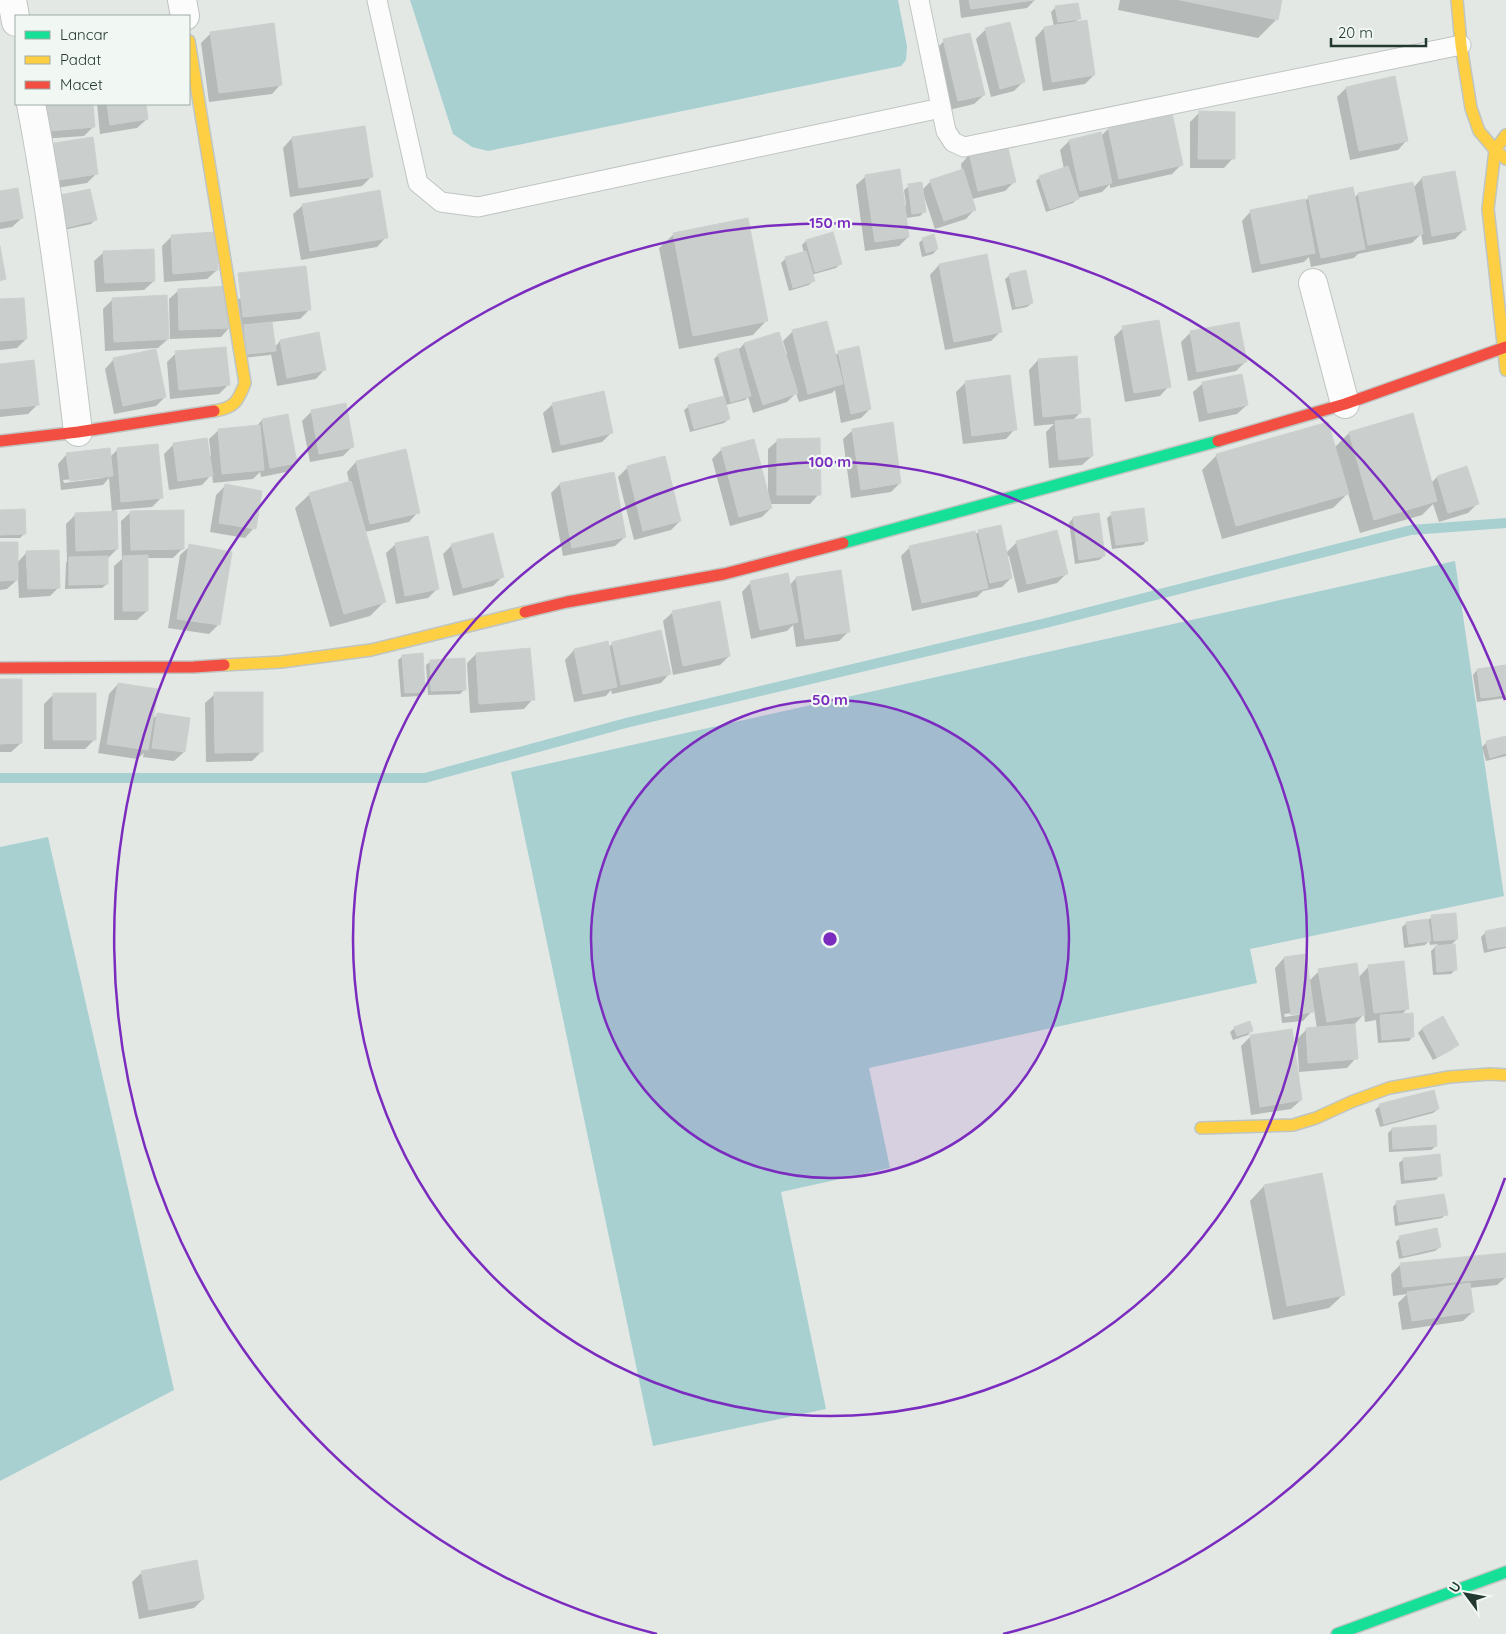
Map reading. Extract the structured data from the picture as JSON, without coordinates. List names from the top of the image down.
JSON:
{
  "legend": ["Lancar", "Padat", "Macet"],
  "scale_bar": "20 m",
  "north": "top left",
  "rings": ["150 m", "100 m", "50 m"]
}
